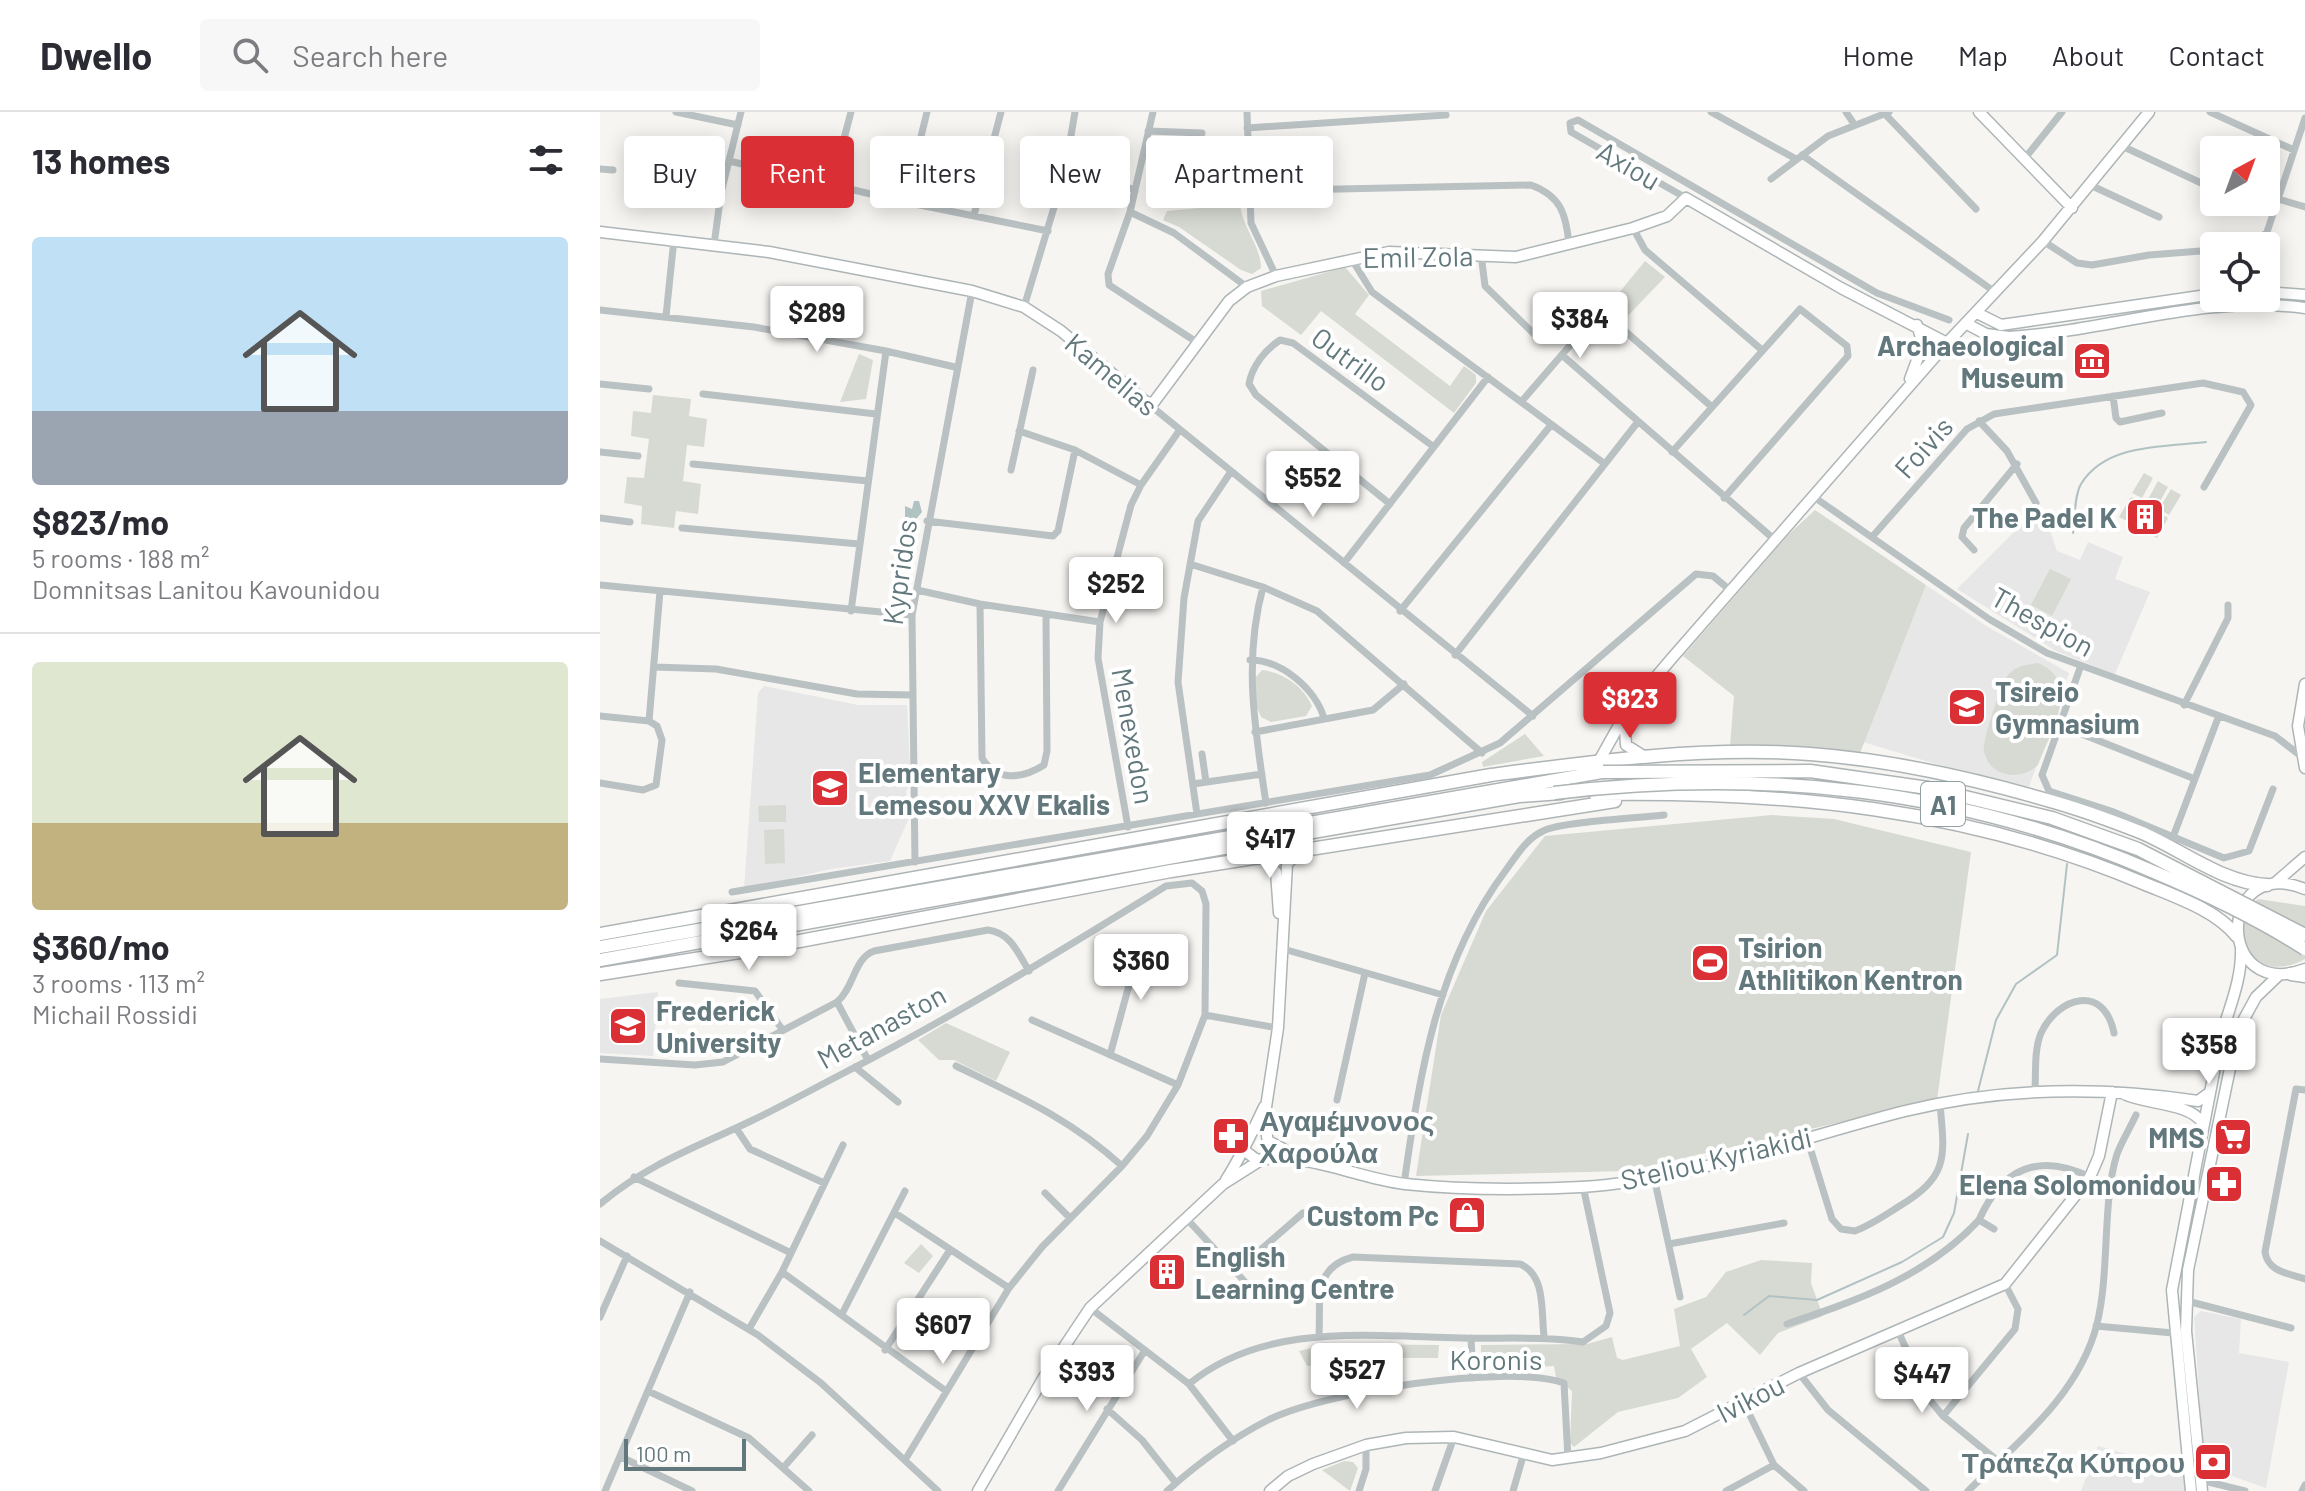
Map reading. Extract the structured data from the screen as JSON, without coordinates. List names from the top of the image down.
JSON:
{
  "streets": {
    "highway": ["A1"],
    "street": [
      "Axiou",
      "Emil Zola",
      "Outrillo",
      "Kamelias",
      "Foivis",
      "Kypridos",
      "Thespion",
      "Menexedon",
      "Metanaston",
      "Steliou Kyriakidi",
      "Koronis",
      "Ivikou"
    ]
  },
  "crossings": [
    ["Axiou", "Emil Zola"],
    ["Emil Zola", "Kamelias"],
    ["Kamelias", "Kypridos"],
    ["Kamelias", "Menexedon"],
    ["Foivis", "Thespion"],
    ["Steliou Kyriakidi", "Ivikou"],
    ["Koronis", "Ivikou"]
  ],
  "places": {
    "museum": ["Archaeological Museum"],
    "building": ["The Padel K", "English Learning Centre"],
    "school or university": ["Tsireio Gymnasium", "Elementary Lemesou XXV Ekalis", "Frederick University"],
    "sports": ["Tsirion Athlitikon Kentron"],
    "pharmacy": ["Αγαμέμνονος Χαρούλα", "Elena Solomonidou"],
    "supermarket": ["MMS"],
    "shop": ["Custom Pc"],
    "bank": ["Τράπεζα Κύπρου"]
  },
  "scale_bar": "100 m",
  "north": "top right",
  "page": {
    "header": "Dwello",
    "search": "Search here",
    "nav": [
      "Home",
      "Map",
      "About",
      "Contact"
    ],
    "heading": "13 homes",
    "chip": [
      "Buy",
      "Rent",
      "Filters",
      "New",
      "Apartment"
    ],
    "list": [
      {
        "name": "$823/mo",
        "note": "5 rooms · 188 m² · Domnitsas Lanitou Kavounidou"
      },
      {
        "name": "$360/mo",
        "note": "3 rooms · 113 m² · Michail Rossidi"
      }
    ],
    "price": [
      "$289",
      "$384",
      "$552",
      "$252",
      "$823",
      "$417",
      "$264",
      "$360",
      "$358",
      "$607",
      "$527",
      "$393",
      "$447"
    ],
    "scale": "100 m"
  }
}
